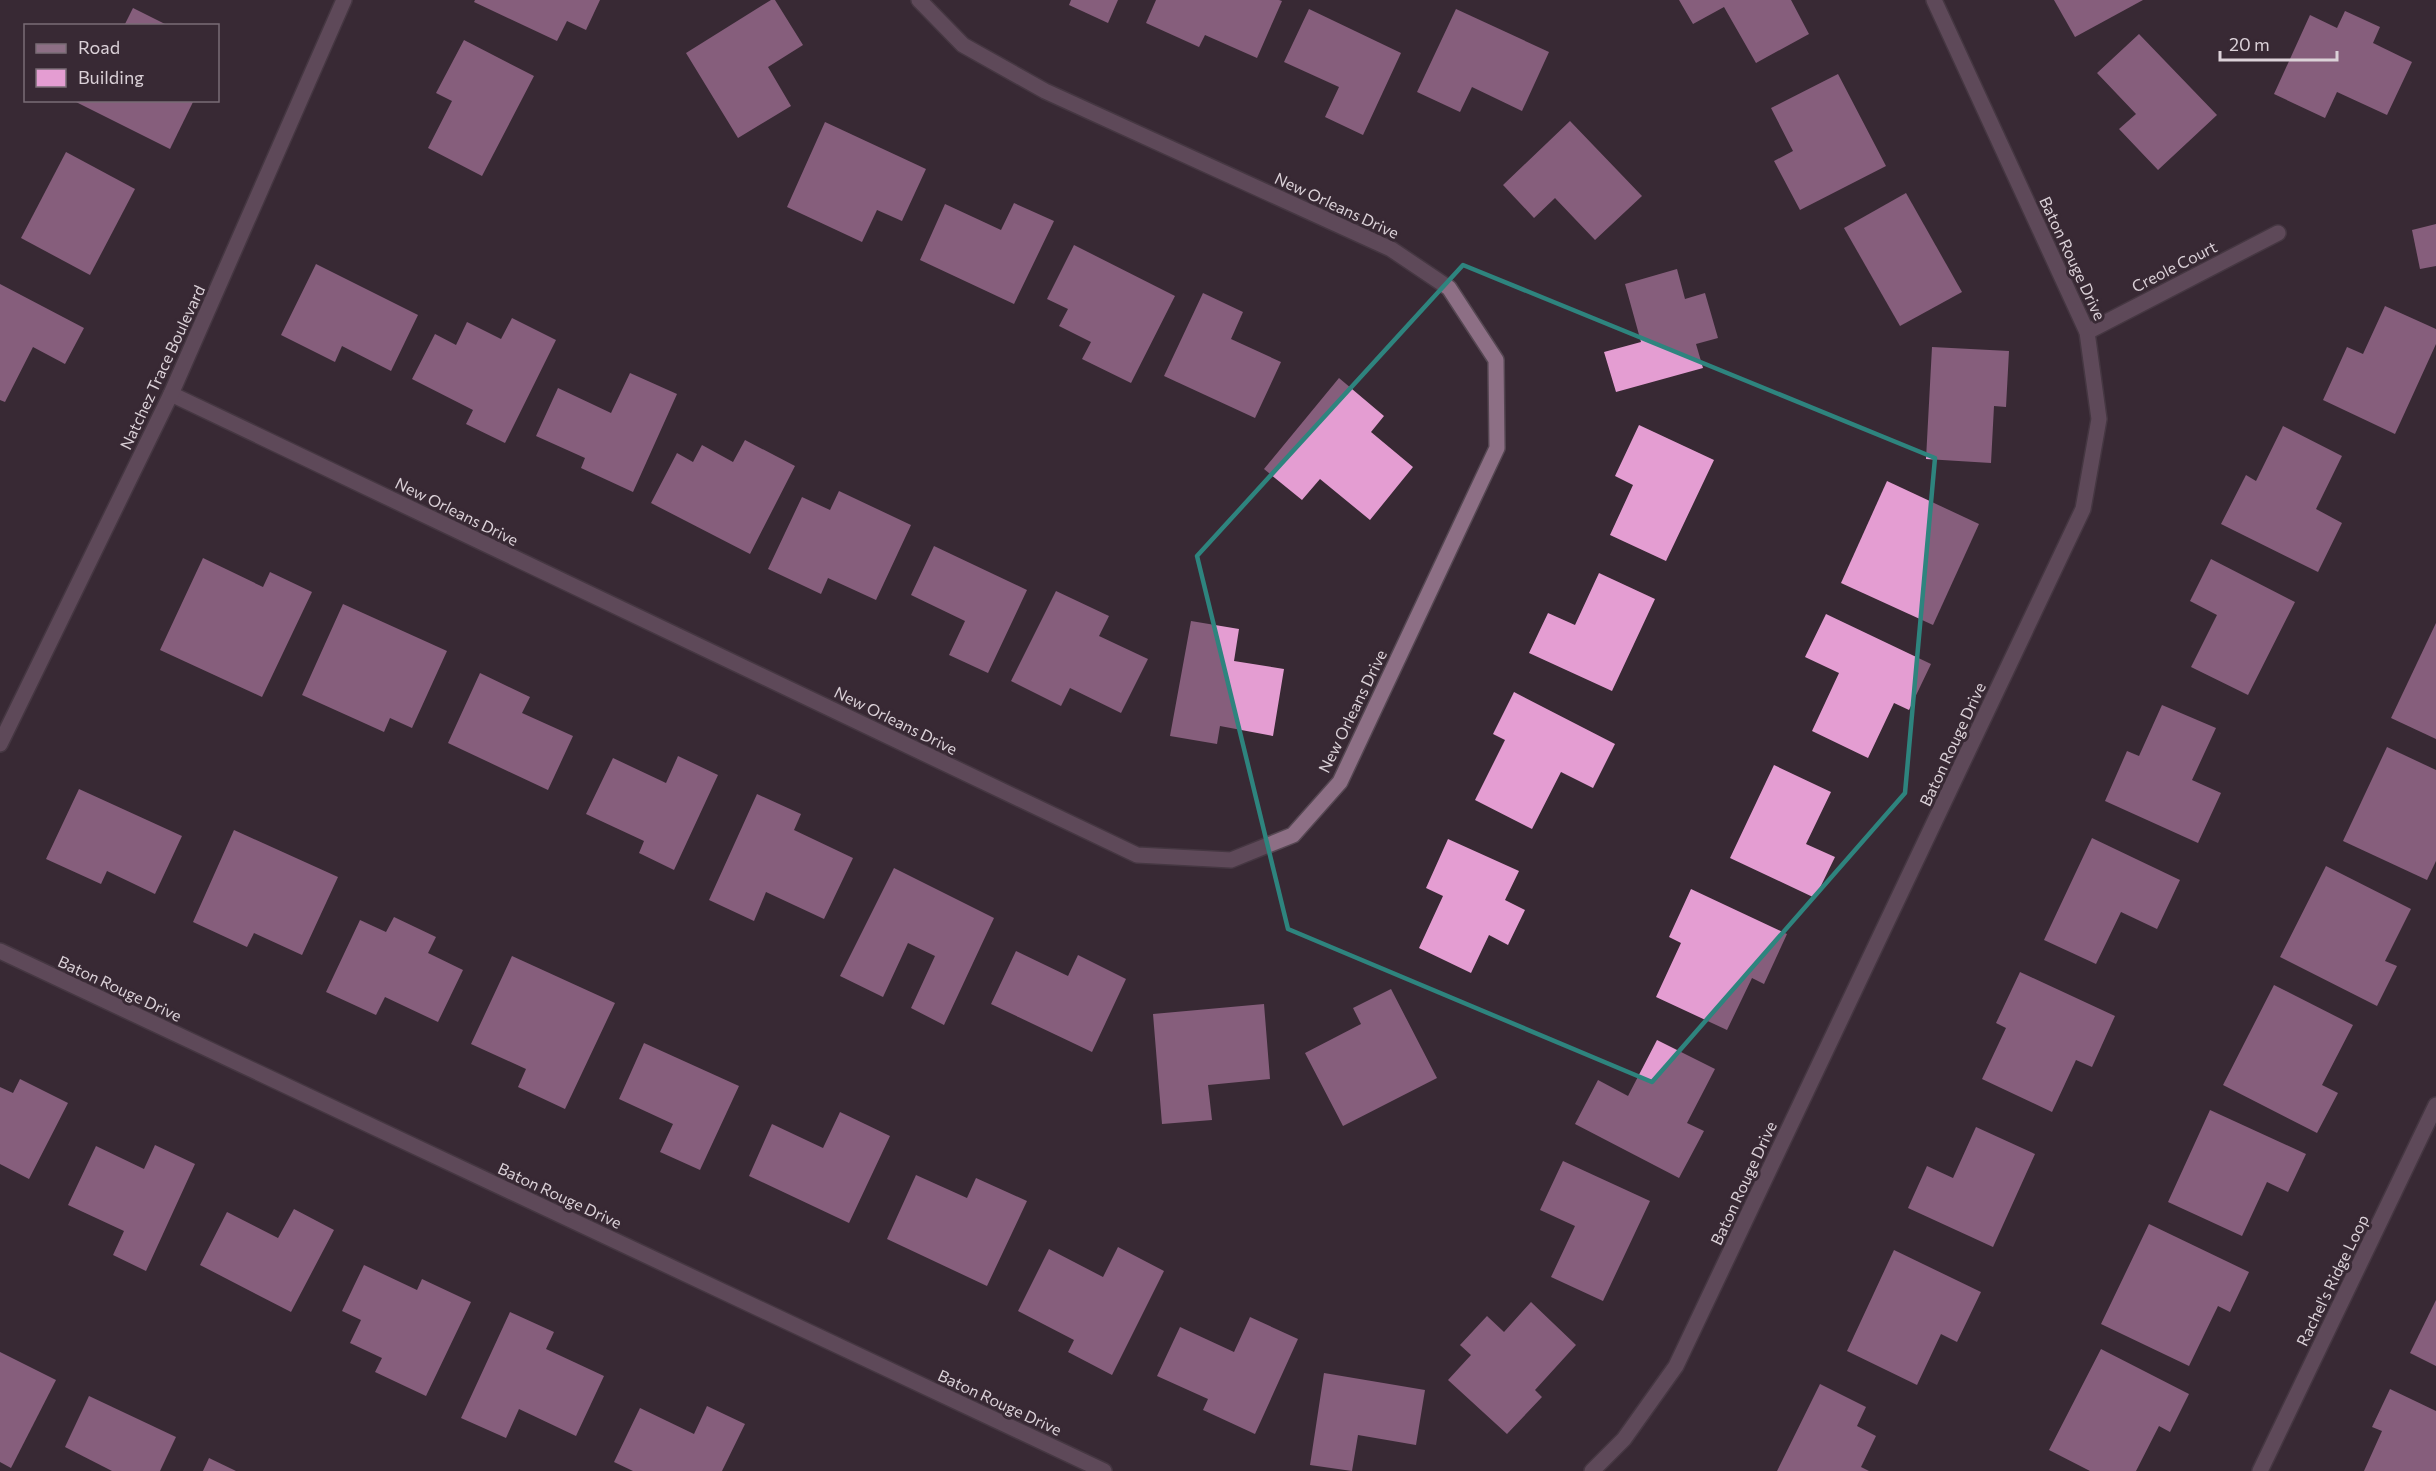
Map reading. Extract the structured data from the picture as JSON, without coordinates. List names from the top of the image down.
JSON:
{
  "streets": {
    "street": [
      "New Orleans Drive",
      "Baton Rouge Drive",
      "Creole Court",
      "Natchez Trace Boulevard",
      "Rachel's Ridge Loop"
    ]
  },
  "crossings": [
    ["New Orleans Drive", "Natchez Trace Boulevard"],
    ["Baton Rouge Drive", "Creole Court"]
  ],
  "legend": ["Road", "Building"],
  "scale_bar": "20 m"
}
